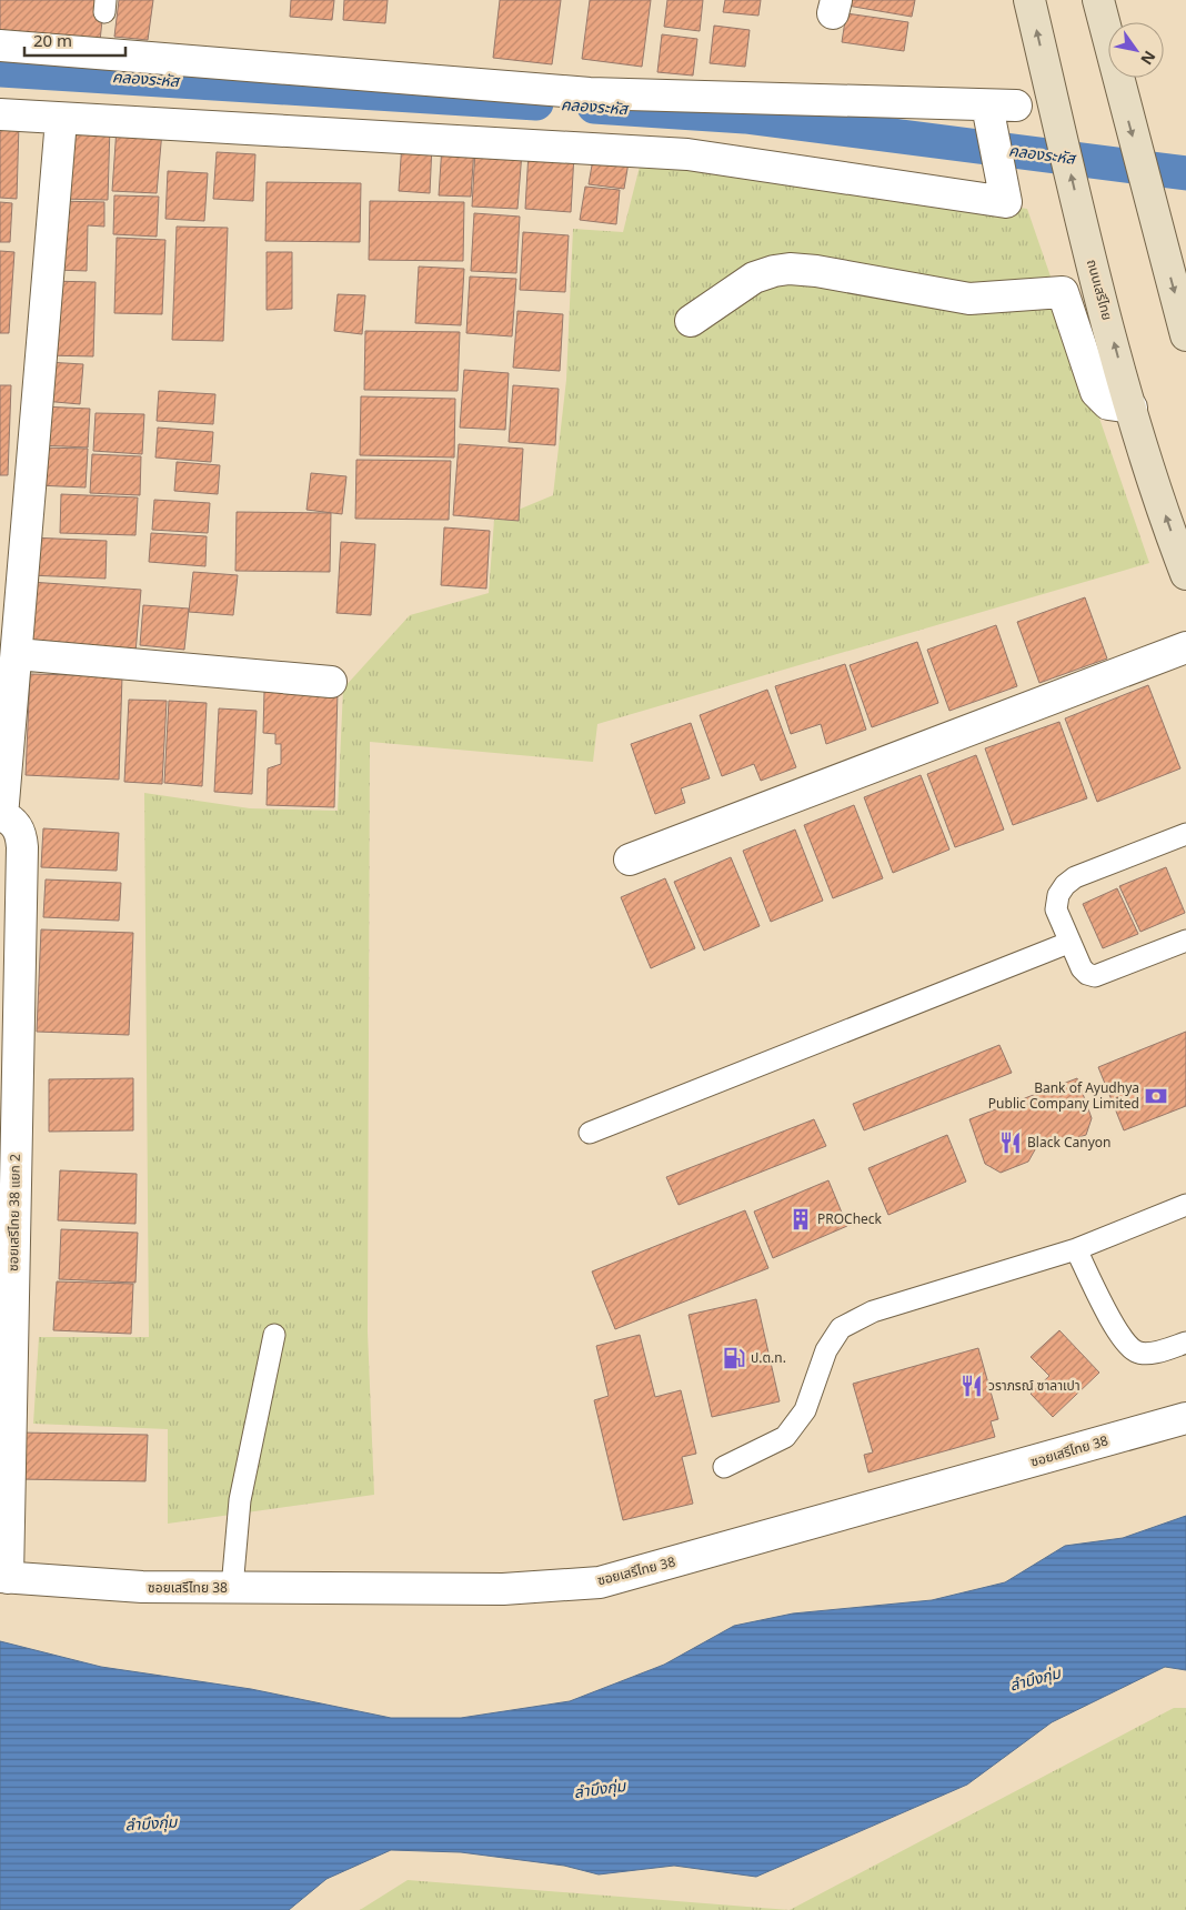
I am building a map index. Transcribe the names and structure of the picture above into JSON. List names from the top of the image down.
{
  "streets": {
    "main road": ["ถนนเสรีไทย"],
    "street": ["ซอยเสรีไทย 38 แยก 2", "ซอยเสรีไทย 38"]
  },
  "crossings": [
    ["ซอยเสรีไทย 38 แยก 2", "ซอยเสรีไทย 38"]
  ],
  "water": ["คลองระหัส", "ลำบึงกุ่ม"],
  "places": {
    "bank": ["Bank of Ayudhya Public Company Limited"],
    "restaurant": ["Black Canyon", "วราภรณ์ ซาลาเปา"],
    "building": ["PROCheck"],
    "fuel station": ["ป.ต.ท."]
  },
  "scale_bar": "20 m",
  "north": "bottom right"
}
